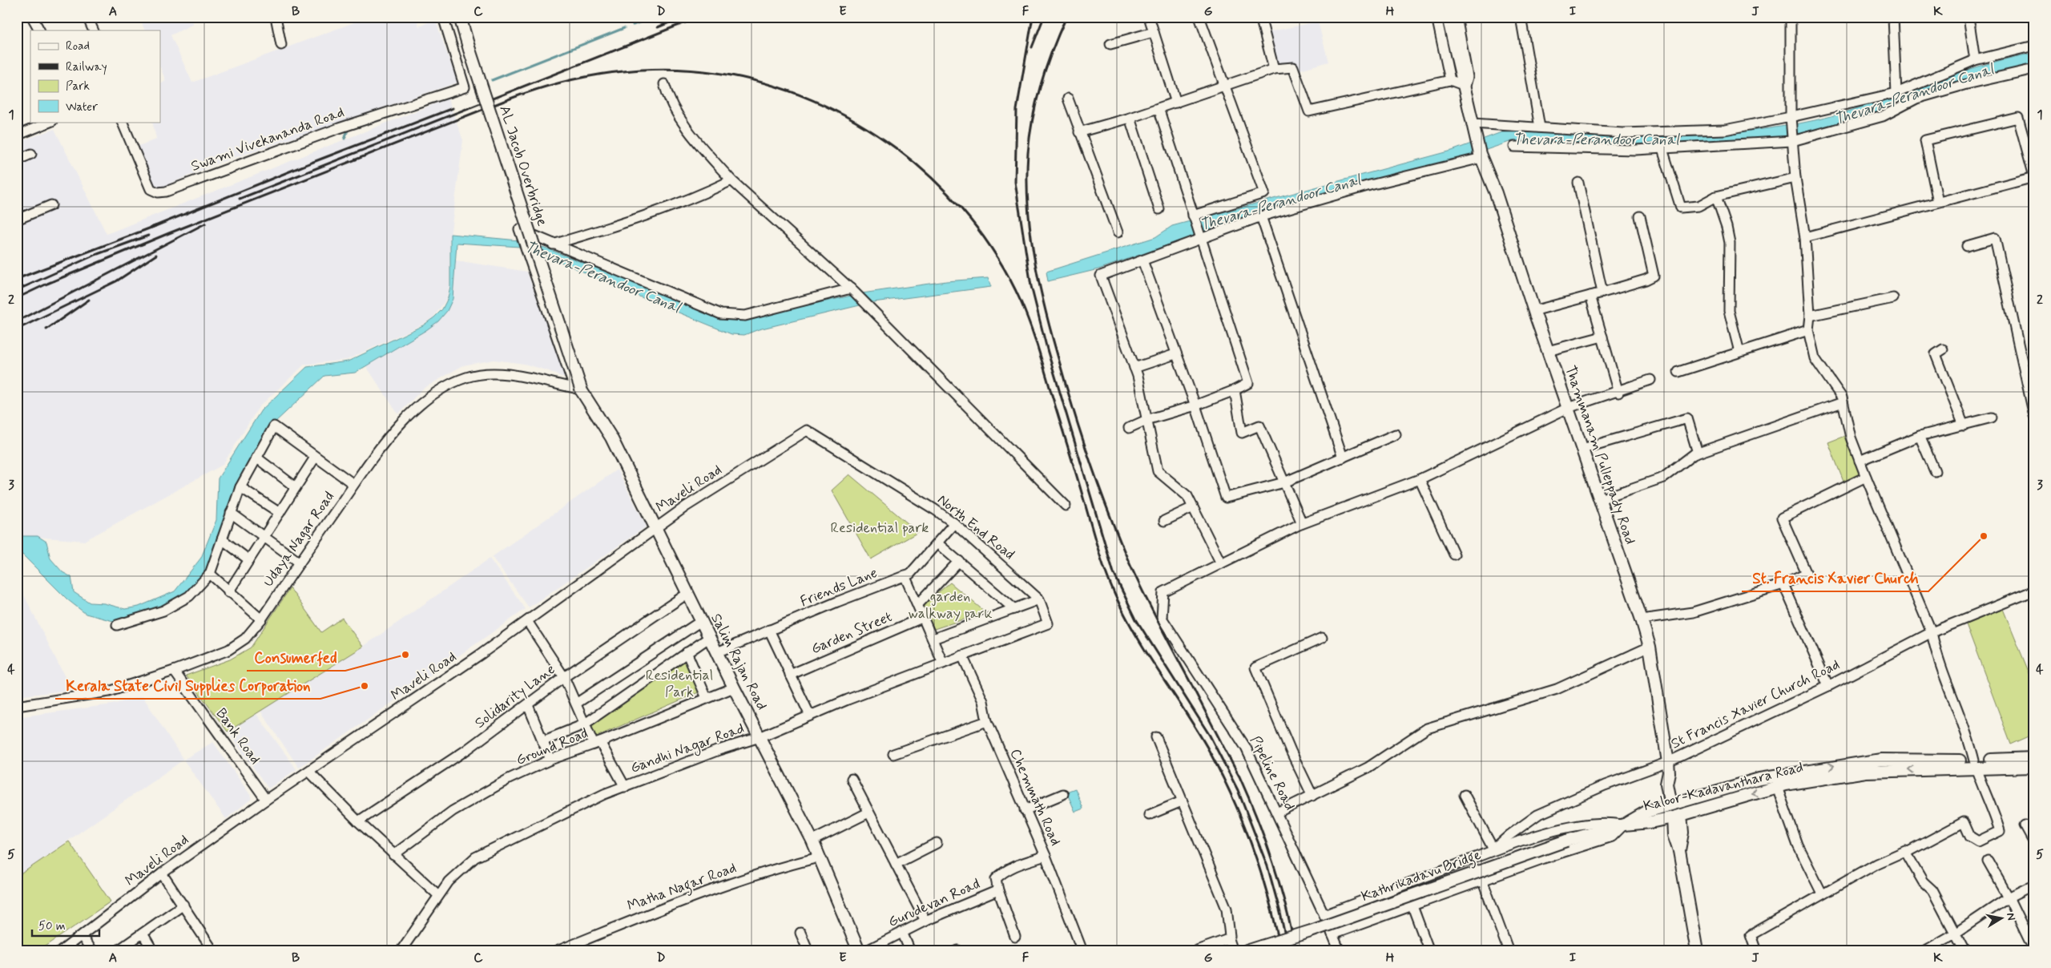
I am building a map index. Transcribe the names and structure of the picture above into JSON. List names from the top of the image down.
{
  "streets": {
    "main road": [
      "AL Jacob Overbridge",
      "Thammanam Pulleppady Road",
      "Salim Rajan Road",
      "Kaloor-Kadavanthara Road",
      "Kathrikadavu Bridge"
    ],
    "street": [
      "Swami Vivekananda Road",
      "Maveli Road",
      "North End Road",
      "Udaya Nagar Road",
      "Friends Lane",
      "Garden Street",
      "Solidarity Lane",
      "St Francis Xavier Church Road",
      "Bank Road",
      "Ground Road",
      "Gandhi Nagar Road",
      "Pipeline Road",
      "Chemmath Road",
      "Matha Nagar Road",
      "Gurudevan Road"
    ]
  },
  "crossings": [
    ["AL Jacob Overbridge", "Udaya Nagar Road"],
    ["AL Jacob Overbridge", "Salim Rajan Road"],
    ["Thammanam Pulleppady Road", "St Francis Xavier Church Road"],
    ["Thammanam Pulleppady Road", "Kaloor-Kadavanthara Road"],
    ["Maveli Road", "North End Road"],
    ["Maveli Road", "Salim Rajan Road"],
    ["Maveli Road", "Bank Road"],
    ["North End Road", "Friends Lane"],
    ["North End Road", "Gandhi Nagar Road"],
    ["Udaya Nagar Road", "Salim Rajan Road"],
    ["Udaya Nagar Road", "Bank Road"],
    ["Friends Lane", "Salim Rajan Road"],
    ["Salim Rajan Road", "Solidarity Lane"],
    ["Salim Rajan Road", "Ground Road"],
    ["Salim Rajan Road", "Gandhi Nagar Road"],
    ["Salim Rajan Road", "Matha Nagar Road"],
    ["Salim Rajan Road", "Gurudevan Road"],
    ["Gandhi Nagar Road", "Chemmath Road"],
    ["Kaloor-Kadavanthara Road", "Kathrikadavu Bridge"],
    ["Chemmath Road", "Gurudevan Road"]
  ],
  "water": ["Thevara-Perandoor Canal"],
  "parks": ["Residential park", "garden walkway park", "Residential Park"],
  "places": ["St. Francis Xavier Church", "Consumerfed", "Kerala State Civil Supplies Corporation"],
  "legend": [
    "Road",
    "Railway",
    "Park",
    "Water"
  ],
  "scale_bar": "50 m",
  "north": "right",
  "grid": {
    "columns": [
      "A",
      "B",
      "C",
      "D",
      "E",
      "F",
      "G",
      "H",
      "I",
      "J",
      "K"
    ],
    "rows": [
      "1",
      "2",
      "3",
      "4",
      "5"
    ]
  }
}
